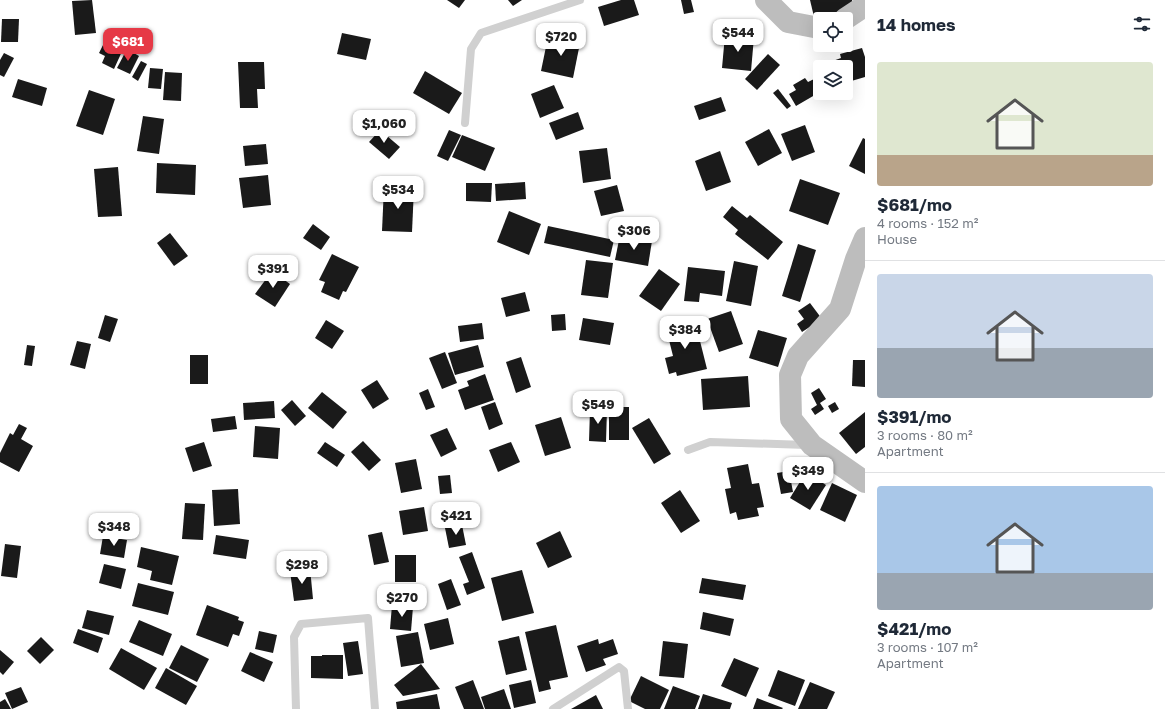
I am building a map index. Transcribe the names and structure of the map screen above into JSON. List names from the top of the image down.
{
  "page": {
    "heading": "14 homes",
    "price": [
      "$544",
      "$720",
      "$681",
      "$1,060",
      "$534",
      "$306",
      "$391",
      "$384",
      "$549",
      "$349",
      "$421",
      "$348",
      "$298",
      "$270"
    ],
    "list": [
      {
        "name": "$681/mo",
        "note": "4 rooms · 152 m² · House"
      },
      {
        "name": "$391/mo",
        "note": "3 rooms · 80 m² · Apartment"
      },
      {
        "name": "$421/mo",
        "note": "3 rooms · 107 m² · Apartment"
      }
    ]
  }
}
